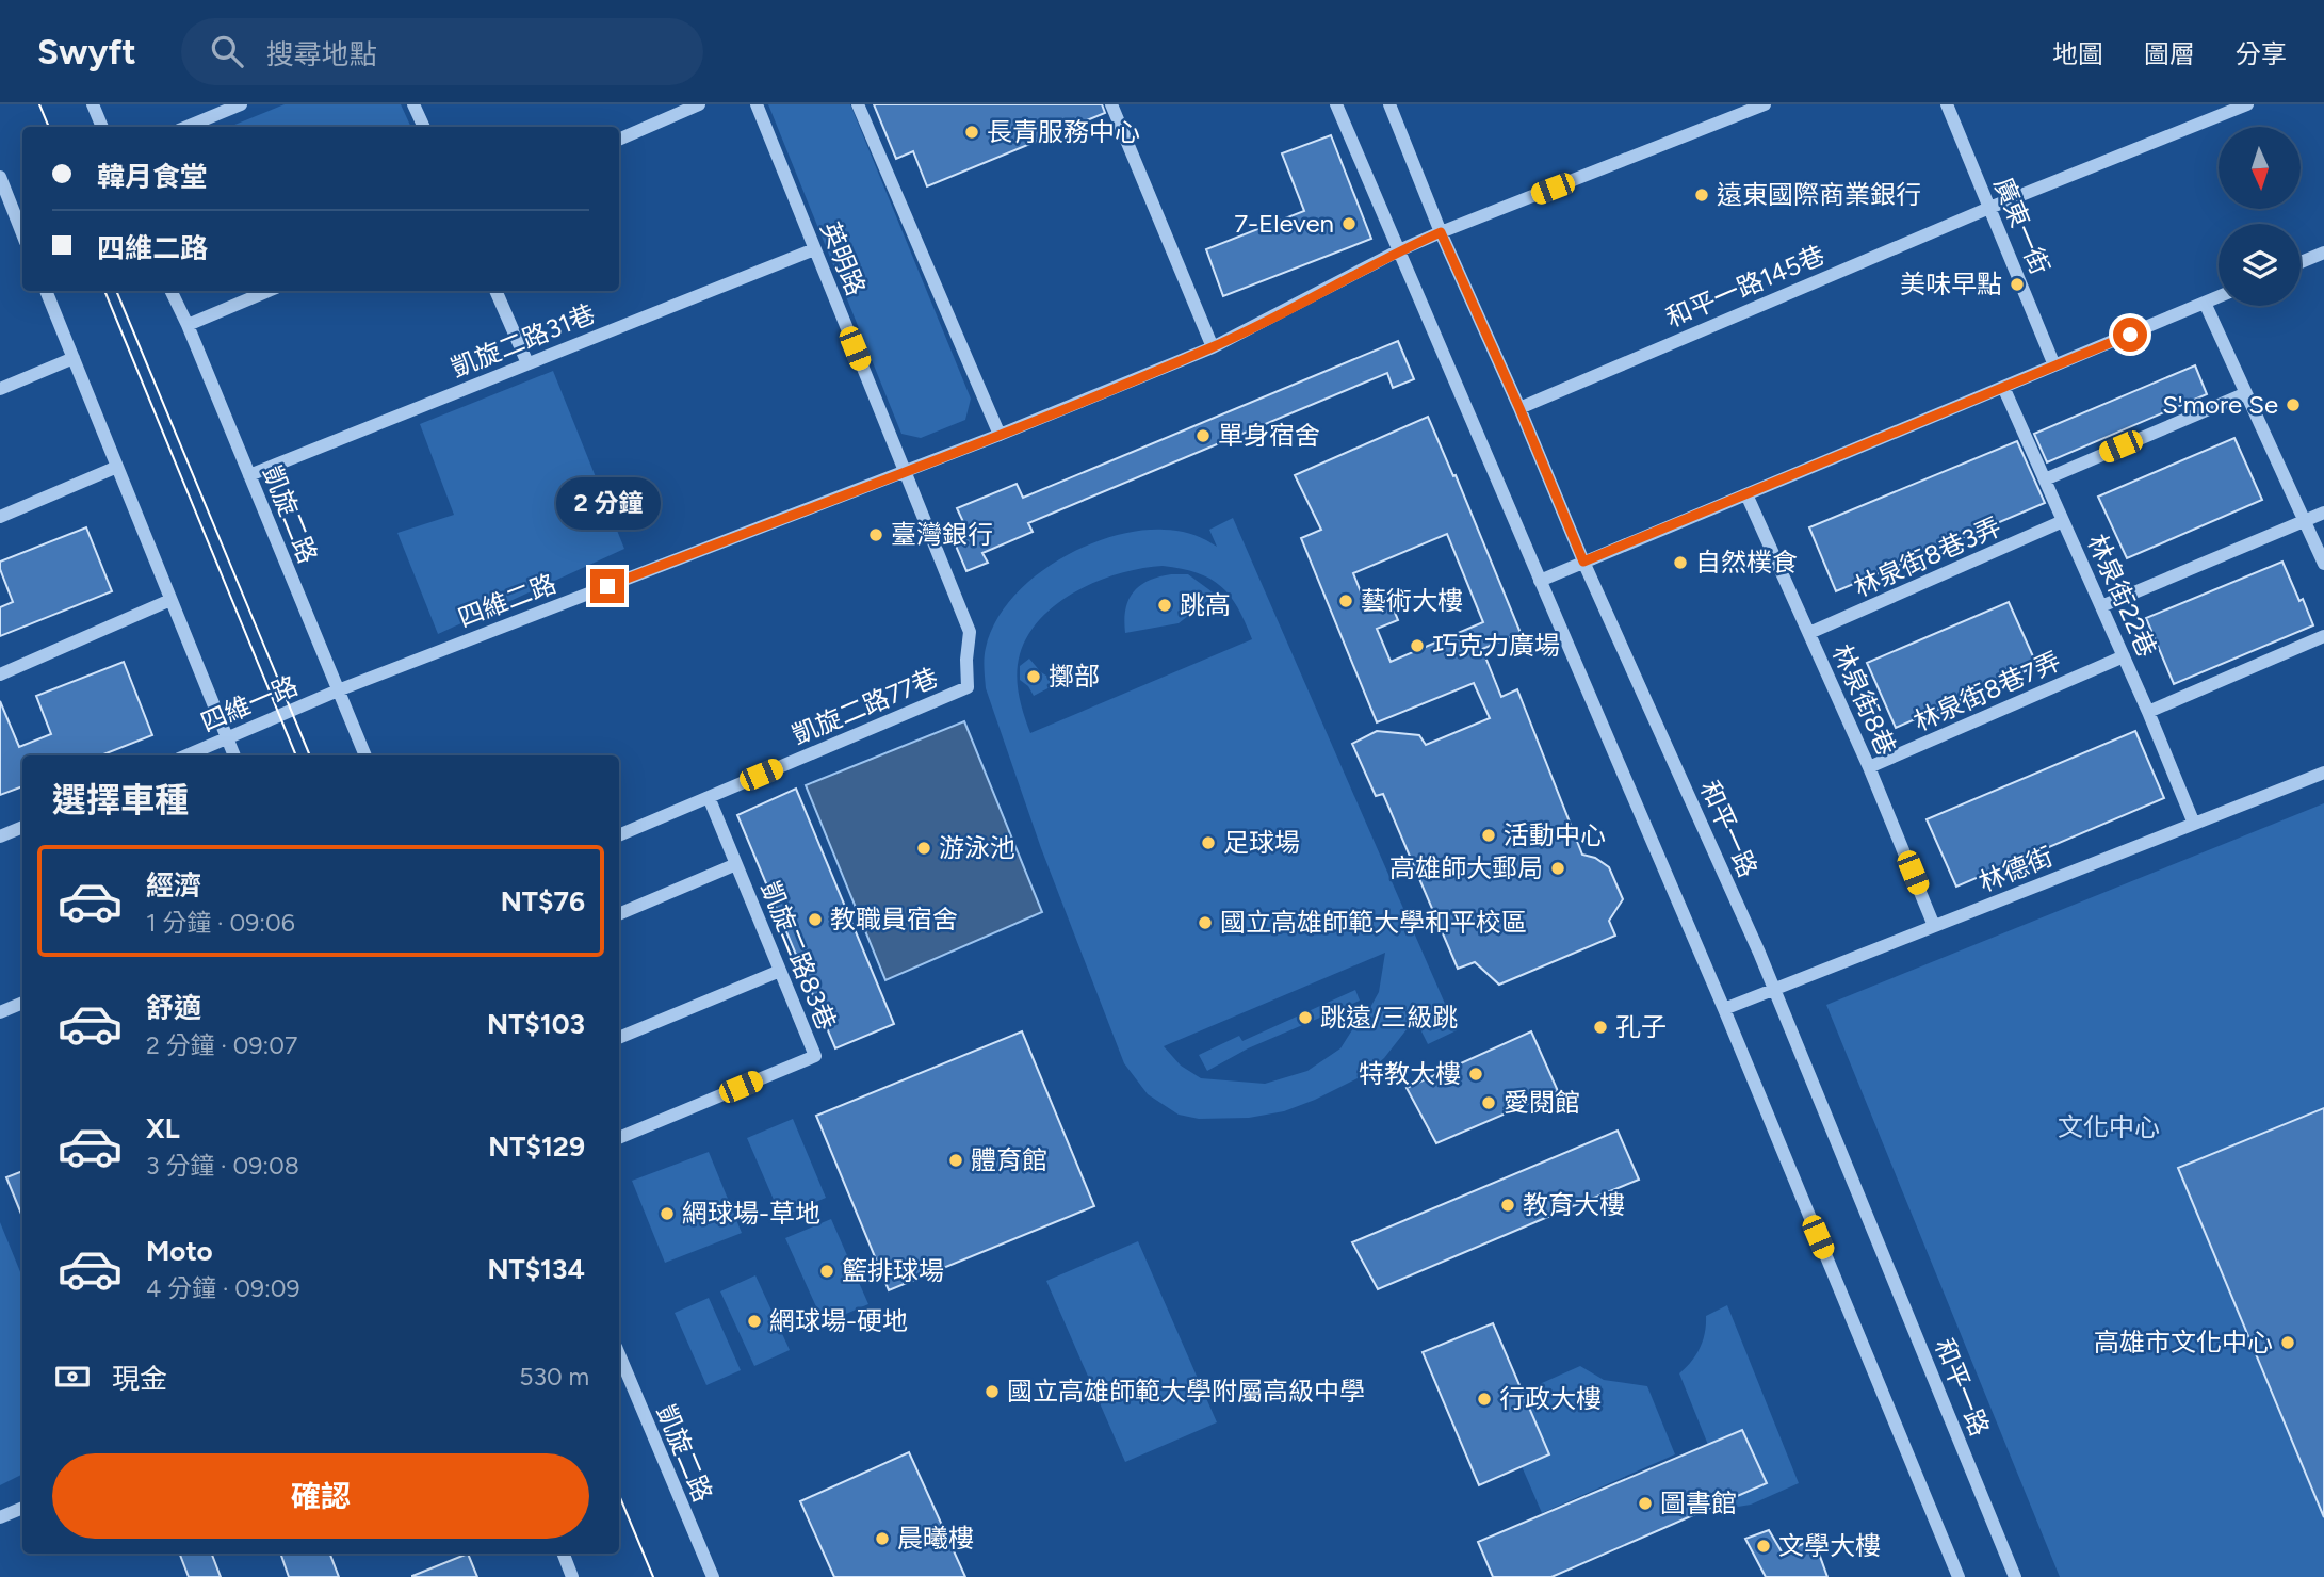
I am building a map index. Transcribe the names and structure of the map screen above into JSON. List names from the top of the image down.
{
  "streets": {
    "street": [
      "廣東一街",
      "英明路",
      "和平一路145巷",
      "凱旋二路31巷",
      "凱旋二路",
      "林泉街8巷3弄",
      "林泉街22巷",
      "四維二路",
      "林泉街8巷7弄",
      "林泉街8巷",
      "四維一路",
      "凱旋二路77巷",
      "和平一路",
      "林德街",
      "凱旋二路83巷"
    ]
  },
  "crossings": [
    ["廣東一街", "和平一路145巷"],
    ["英明路", "凱旋二路31巷"],
    ["英明路", "四維二路"],
    ["英明路", "凱旋二路77巷"],
    ["和平一路145巷", "和平一路"],
    ["凱旋二路31巷", "凱旋二路"],
    ["凱旋二路", "四維二路"],
    ["凱旋二路", "四維一路"],
    ["林泉街8巷3弄", "林泉街22巷"],
    ["林泉街8巷3弄", "林泉街8巷"],
    ["林泉街22巷", "林泉街8巷7弄"],
    ["林泉街22巷", "林德街"],
    ["四維二路", "四維一路"],
    ["四維二路", "和平一路"],
    ["林泉街8巷7弄", "林泉街8巷"],
    ["林泉街8巷", "林德街"],
    ["凱旋二路77巷", "凱旋二路83巷"],
    ["和平一路", "林德街"]
  ],
  "parks": ["文化中心"],
  "places": [
    "長青服務中心",
    "遠東國際商業銀行",
    "7-Eleven",
    "美味早點",
    "S'more Se",
    "單身宿舍",
    "臺灣銀行",
    "自然樸食",
    "藝術大樓",
    "跳高",
    "巧克力廣場",
    "擲部",
    "活動中心",
    "足球場",
    "游泳池",
    "高雄師大郵局",
    "教職員宿舍",
    "國立高雄師範大學和平校區",
    "跳遠/三級跳",
    "孔子",
    "特教大樓",
    "愛閱館",
    "體育館",
    "教育大樓",
    "網球場-草地",
    "籃排球場",
    "網球場-硬地",
    "高雄市文化中心",
    "國立高雄師範大學附屬高級中學",
    "行政大樓",
    "圖書館",
    "晨曦樓",
    "文學大樓"
  ],
  "north": "bottom",
  "page": {
    "header": "Swyft",
    "search": "搜尋地點",
    "nav": ["地圖", "圖層", "分享"],
    "banner": ["韓月食堂", "四維二路"],
    "bubble": "2 分鐘",
    "heading": "選擇車種",
    "list": [
      {
        "name": "經濟",
        "note": "1 分鐘 · 09:06",
        "value": "NT$76"
      },
      {
        "name": "舒適",
        "note": "2 分鐘 · 09:07",
        "value": "NT$103"
      },
      {
        "name": "XL",
        "note": "3 分鐘 · 09:08",
        "value": "NT$129"
      },
      {
        "name": "Moto",
        "note": "4 分鐘 · 09:09",
        "value": "NT$134"
      }
    ],
    "pay": ["現金", "530 m"],
    "buttons": "確認"
  }
}
